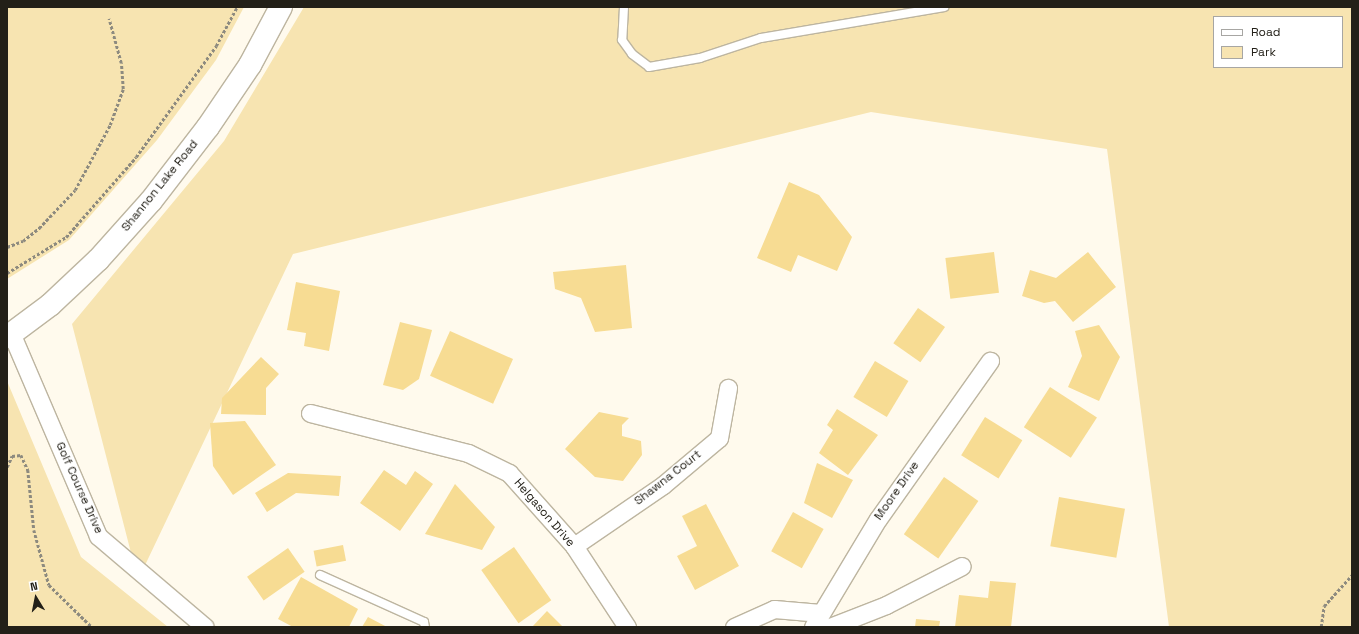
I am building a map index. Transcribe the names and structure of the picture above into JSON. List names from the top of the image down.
{
  "streets": {
    "main road": ["Shannon Lake Road"],
    "street": [
      "Shawna Court",
      "Golf Course Drive",
      "Moore Drive",
      "Helgason Drive"
    ]
  },
  "crossings": [
    ["Shannon Lake Road", "Golf Course Drive"],
    ["Shawna Court", "Helgason Drive"]
  ],
  "legend": ["Road", "Park"],
  "north": "top"
}
